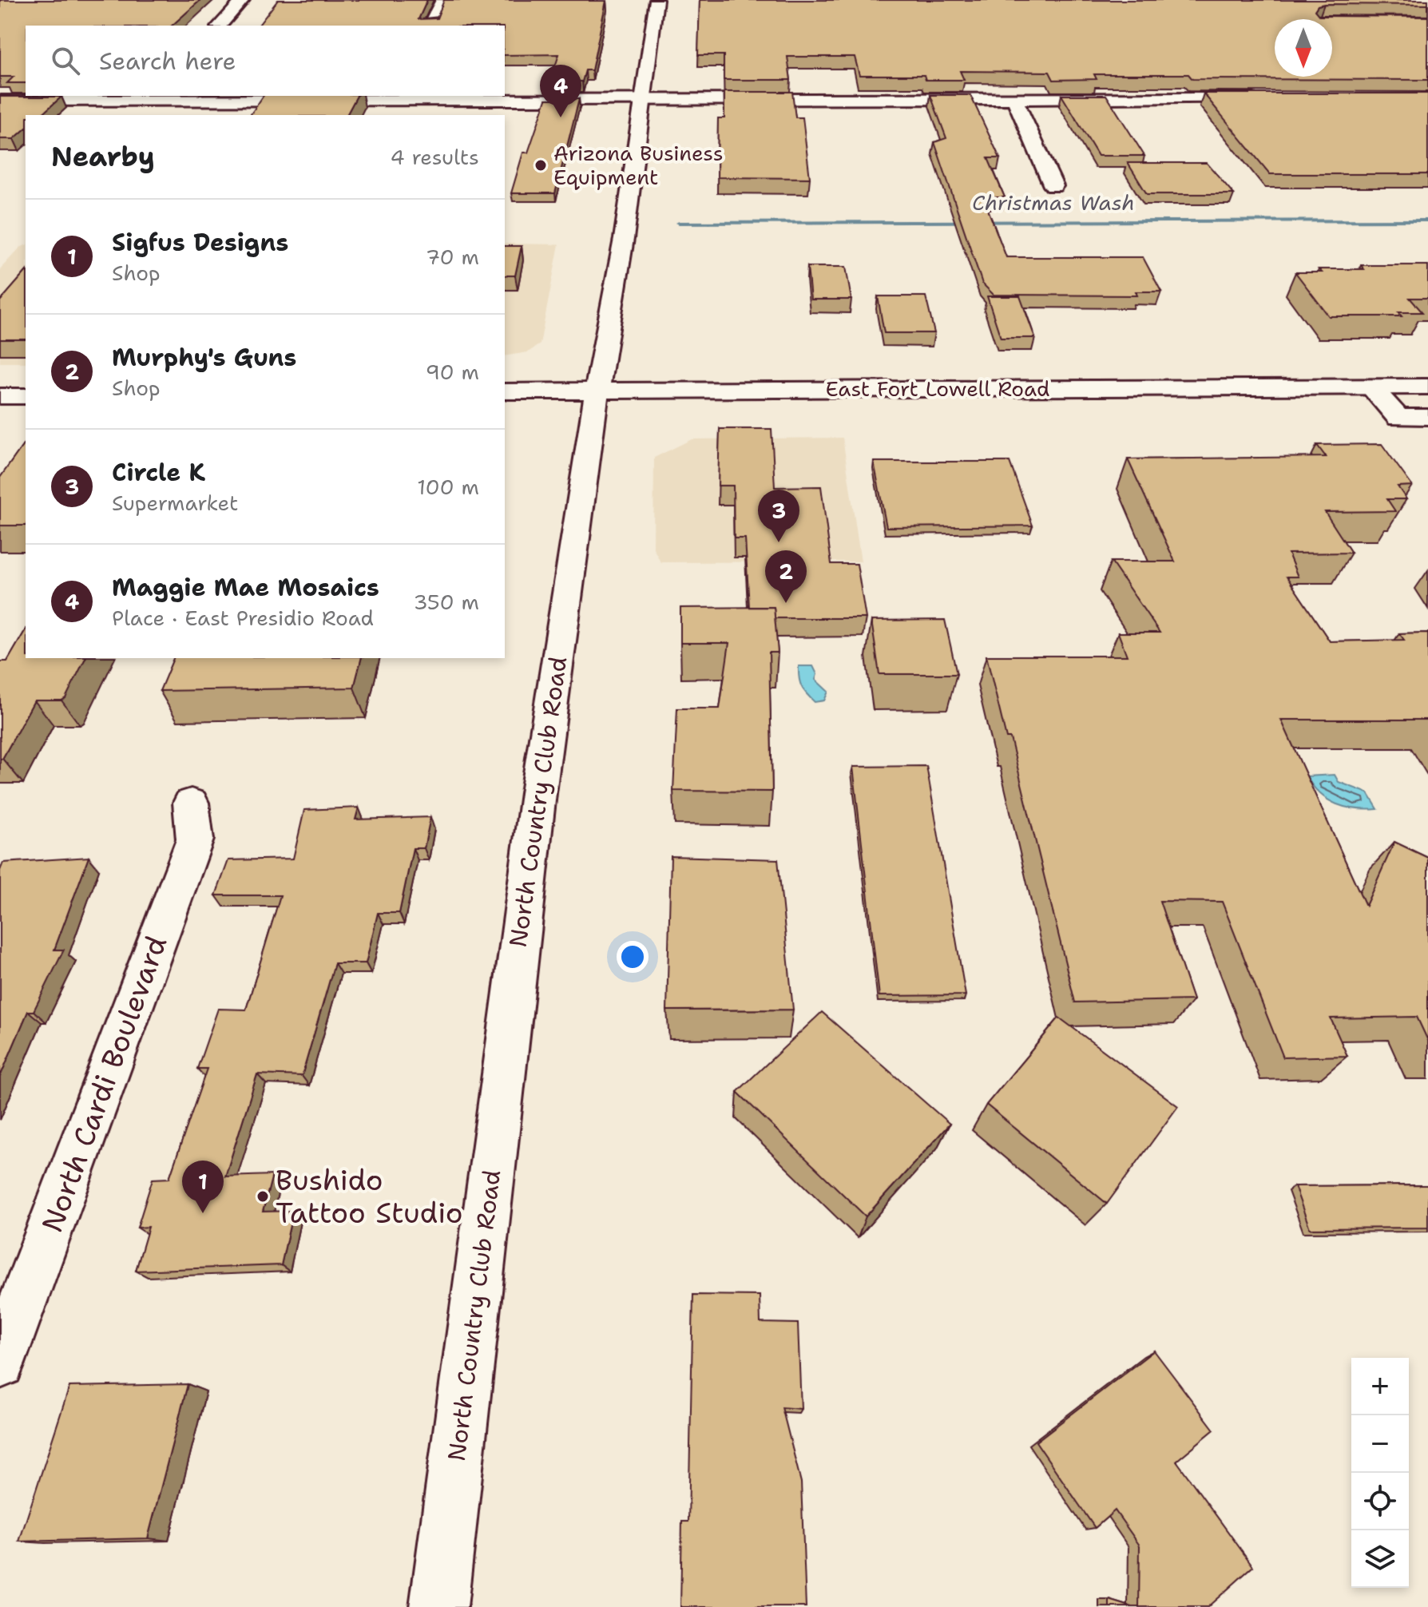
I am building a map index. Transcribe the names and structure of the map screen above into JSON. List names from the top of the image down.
{
  "streets": {
    "main road": ["East Fort Lowell Road", "North Country Club Road", "North Cardi Boulevard"]
  },
  "crossings": [
    ["East Fort Lowell Road", "North Country Club Road"]
  ],
  "water": ["Christmas Wash"],
  "places": ["Arizona Business Equipment", "Bushido Tattoo Studio"],
  "north": "bottom",
  "page": {
    "search": "Search here",
    "pins": [
      "4",
      "3",
      "2",
      "1"
    ],
    "heading": ["Nearby", "4 results"],
    "list": [
      {
        "mark": "1",
        "name": "Sigfus Designs",
        "note": "Shop",
        "value": "70 m"
      },
      {
        "mark": "2",
        "name": "Murphy's Guns",
        "note": "Shop",
        "value": "90 m"
      },
      {
        "mark": "3",
        "name": "Circle K",
        "note": "Supermarket",
        "value": "100 m"
      },
      {
        "mark": "4",
        "name": "Maggie Mae Mosaics",
        "note": "Place · East Presidio Road",
        "value": "350 m"
      }
    ],
    "map_buttons": ["+", "−"]
  }
}
